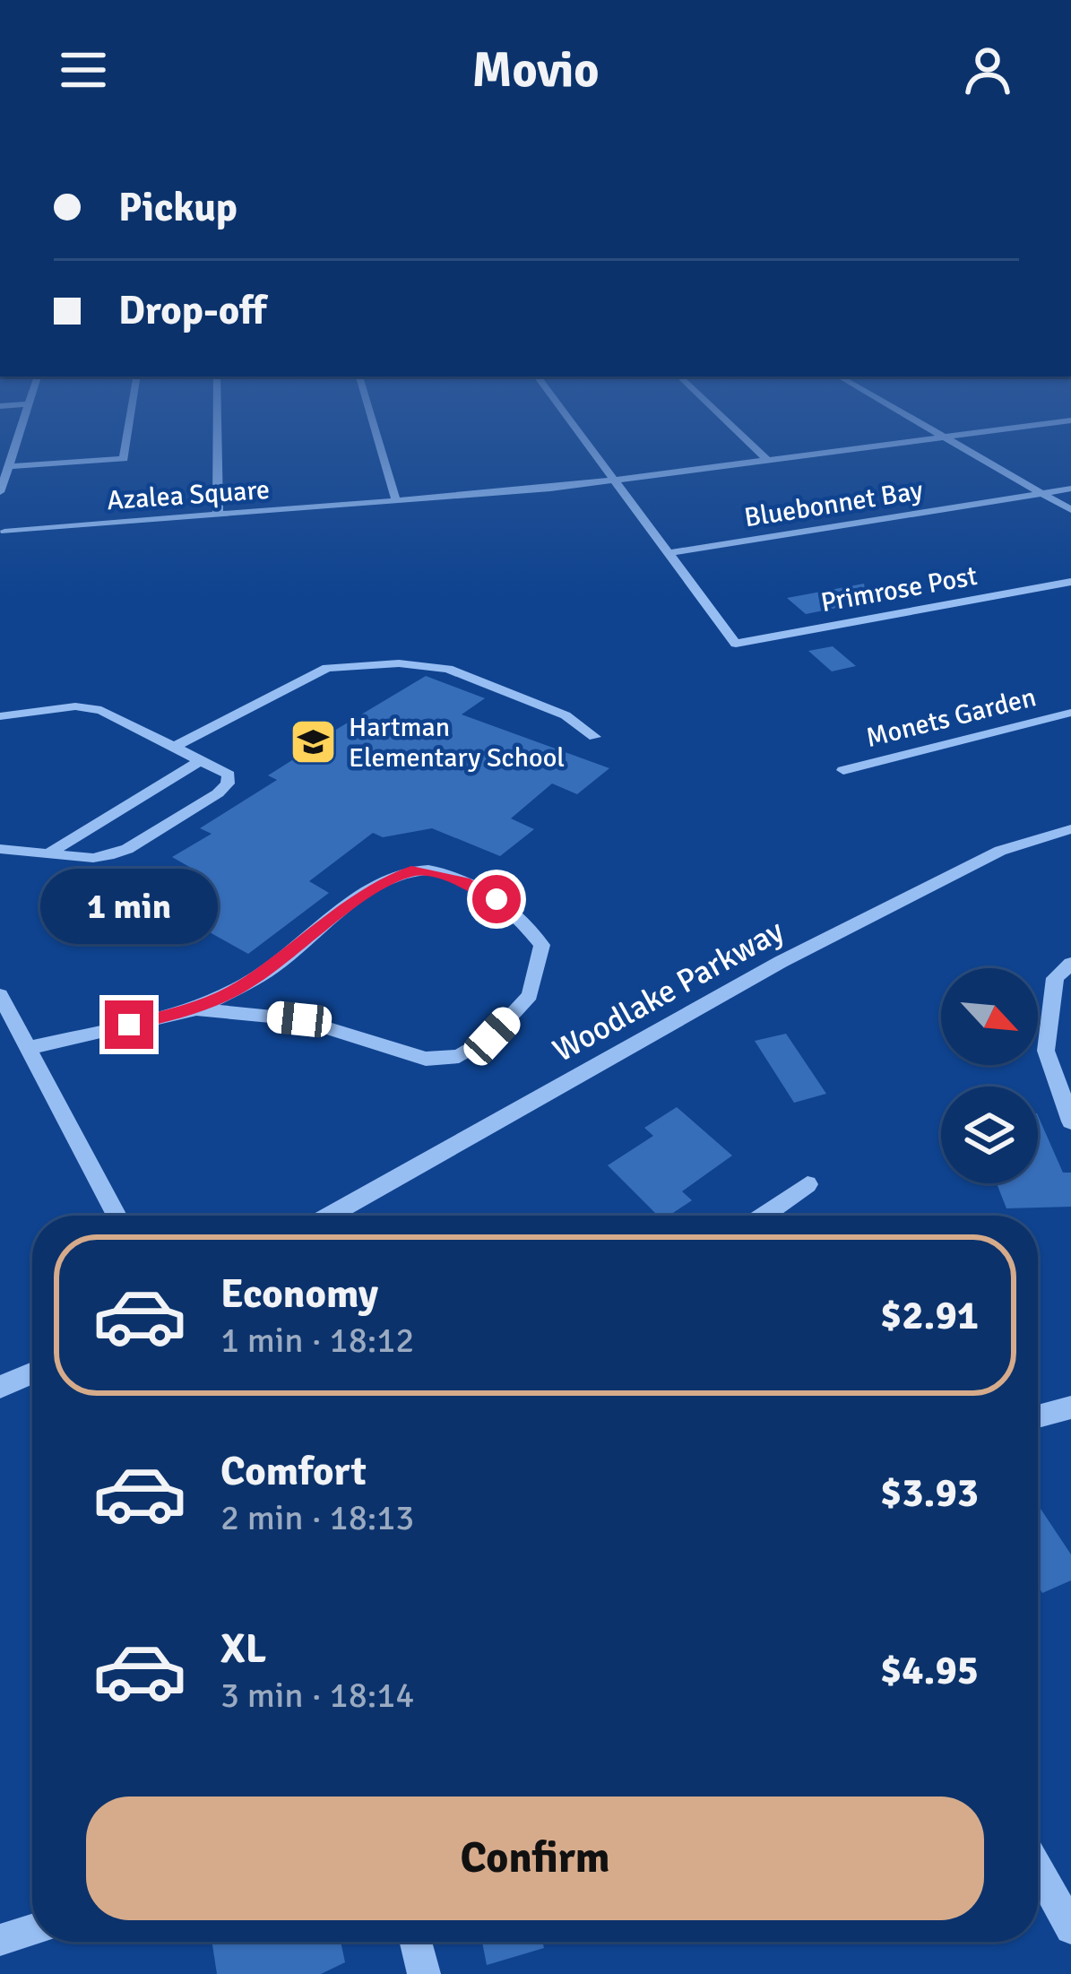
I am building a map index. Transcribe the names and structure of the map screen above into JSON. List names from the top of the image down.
{
  "streets": {
    "street": [
      "Azalea Square",
      "Bluebonnet Bay",
      "Primrose Post",
      "Monets Garden",
      "Woodlake Parkway"
    ]
  },
  "crossings": [
    ["Bluebonnet Bay", "Primrose Post"]
  ],
  "places": {
    "school or university": ["Hartman Elementary School"]
  },
  "north": "bottom right",
  "page": {
    "header": "Movio",
    "banner": ["Pickup", "Drop-off"],
    "bubble": "1 min",
    "list": [
      {
        "name": "Economy",
        "note": "1 min · 18:12",
        "value": "$2.91"
      },
      {
        "name": "Comfort",
        "note": "2 min · 18:13",
        "value": "$3.93"
      },
      {
        "name": "XL",
        "note": "3 min · 18:14",
        "value": "$4.95"
      }
    ],
    "buttons": "Confirm"
  }
}
